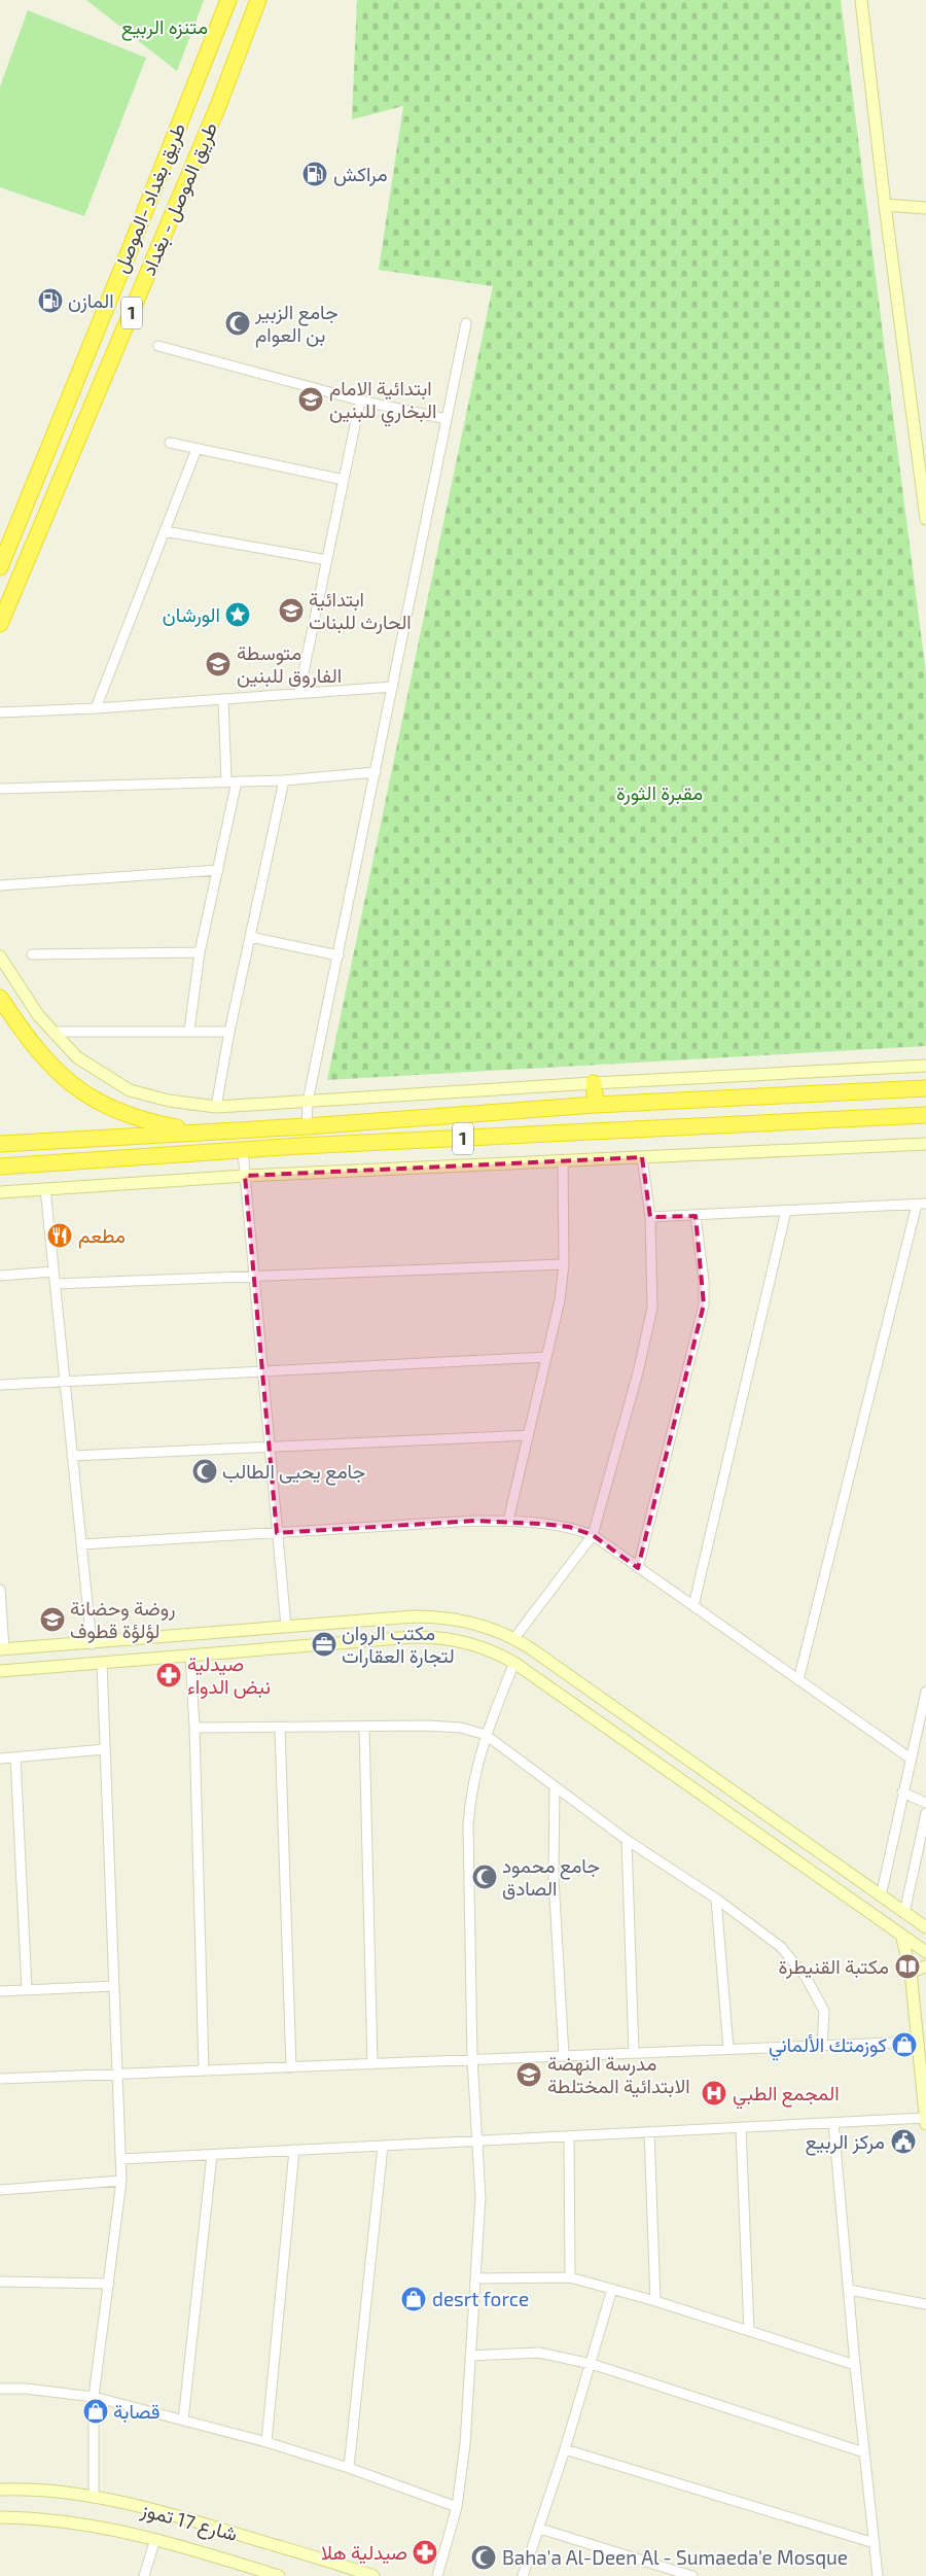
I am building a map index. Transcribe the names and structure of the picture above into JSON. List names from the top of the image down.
{
  "streets": {
    "highway": ["طريق بغداد -الموصل", "طريق الموصل - بغداد", "1"],
    "street": ["شارع 17 تموز"]
  },
  "parks": ["متنزه الربيع", "مقبرة الثورة"],
  "places": {
    "fuel station": ["مراكش", "المازن"],
    "mosque": [
      "جامع الزبير بن العوام",
      "جامع يحيى الطالب",
      "جامع محمود الصادق",
      "Baha'a Al-Deen Al - Sumaeda'e Mosque"
    ],
    "school or university": [
      "ابتدائية الامام البخاري للبنين",
      "ابتدائية الحارث للبنات",
      "متوسطة الفاروق للبنين",
      "روضة وحضانة لؤلؤة قطوف",
      "مدرسة النهضة الابتدائية المختلطة"
    ],
    "place": ["الورشان"],
    "restaurant": ["مطعم"],
    "office": ["مكتب الروان لتجارة العقارات"],
    "pharmacy": ["صيدلية نبض الدواء", "صيدلية هلا"],
    "library": ["مكتبة القنيطرة"],
    "shop": ["كوزمتك الألماني", "desrt force", "قصابة"],
    "hospital": ["المجمع الطبي"],
    "public building": ["مركز الربيع"]
  }
}
